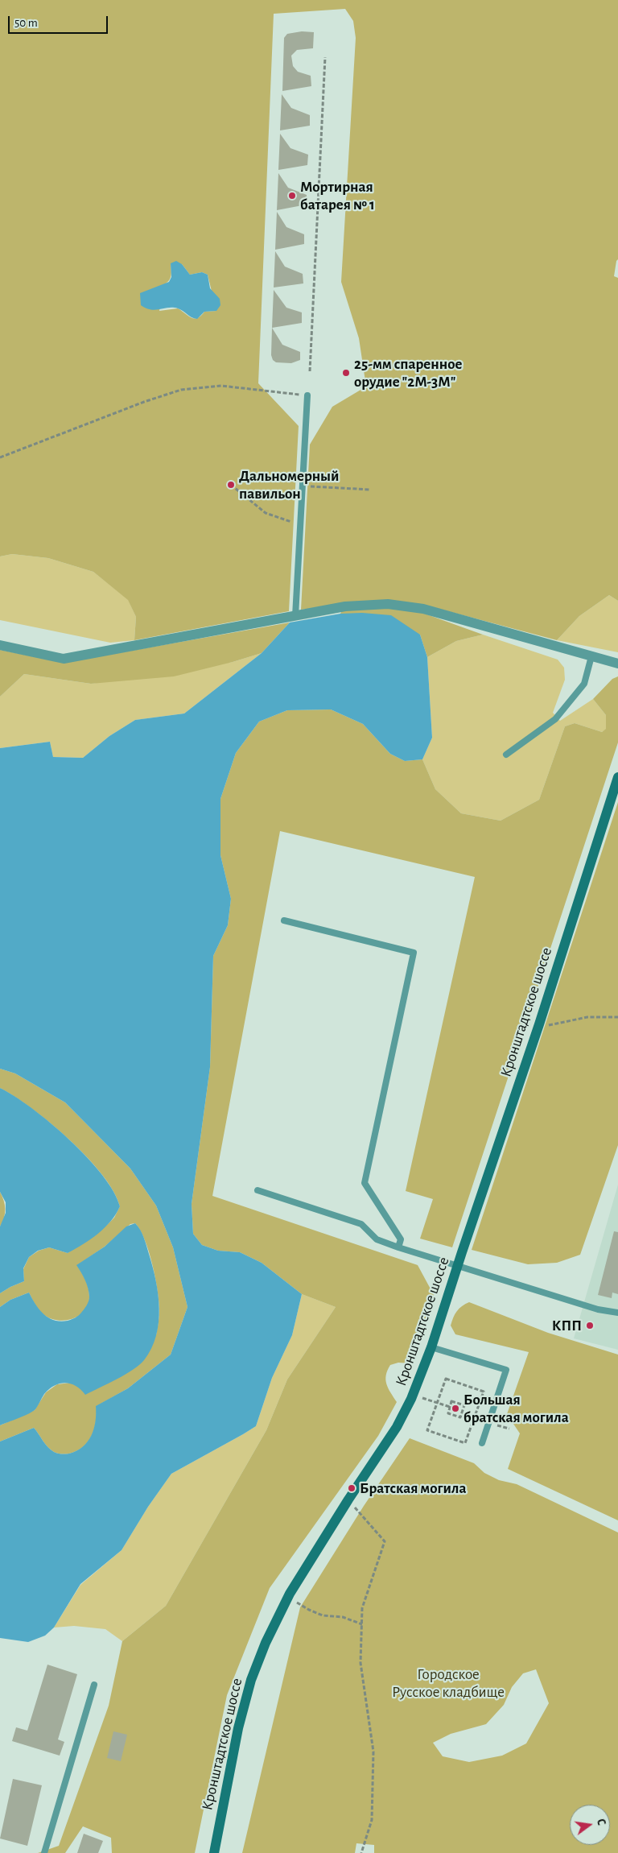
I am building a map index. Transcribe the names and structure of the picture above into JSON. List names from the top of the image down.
{
  "streets": {
    "street": ["Кронштадтское шоссе"]
  },
  "parks": ["Городское Русское кладбище"],
  "places": [
    "Мортирная батарея № 1",
    "25-мм спаренное орудие \"2М-3М\"",
    "Дальномерный павильон",
    "КПП",
    "Большая братская могила",
    "Братская могила"
  ],
  "scale_bar": "50 m",
  "north": "right"
}
